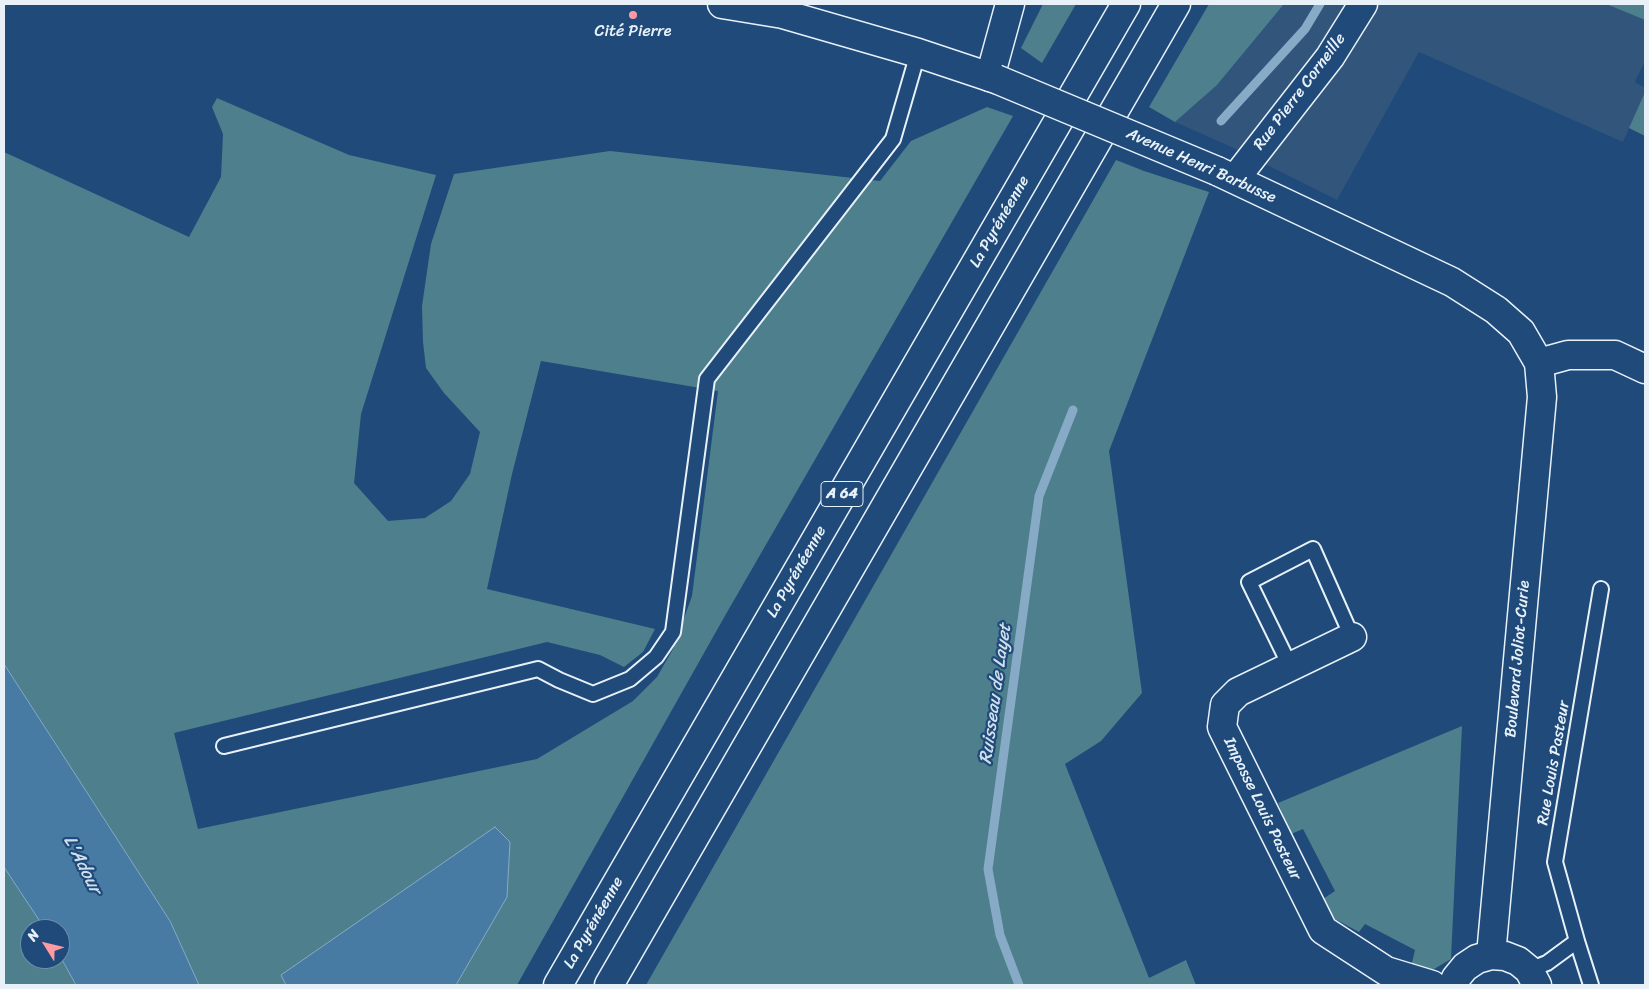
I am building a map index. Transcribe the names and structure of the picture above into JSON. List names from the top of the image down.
{
  "streets": {
    "main road": [
      "Rue Pierre Corneille",
      "Avenue Henri Barbusse",
      "La Pyrénéenne",
      "A 64",
      "Boulevard Joliot-Curie",
      "Impasse Louis Pasteur"
    ],
    "lane": ["Rue Louis Pasteur"]
  },
  "crossings": [
    ["Rue Pierre Corneille", "Avenue Henri Barbusse"],
    ["Avenue Henri Barbusse", "Boulevard Joliot-Curie"]
  ],
  "water": ["Ruisseau de Layet", "L'Adour"],
  "places": ["Cité Pierre"],
  "north": "top left"
}
